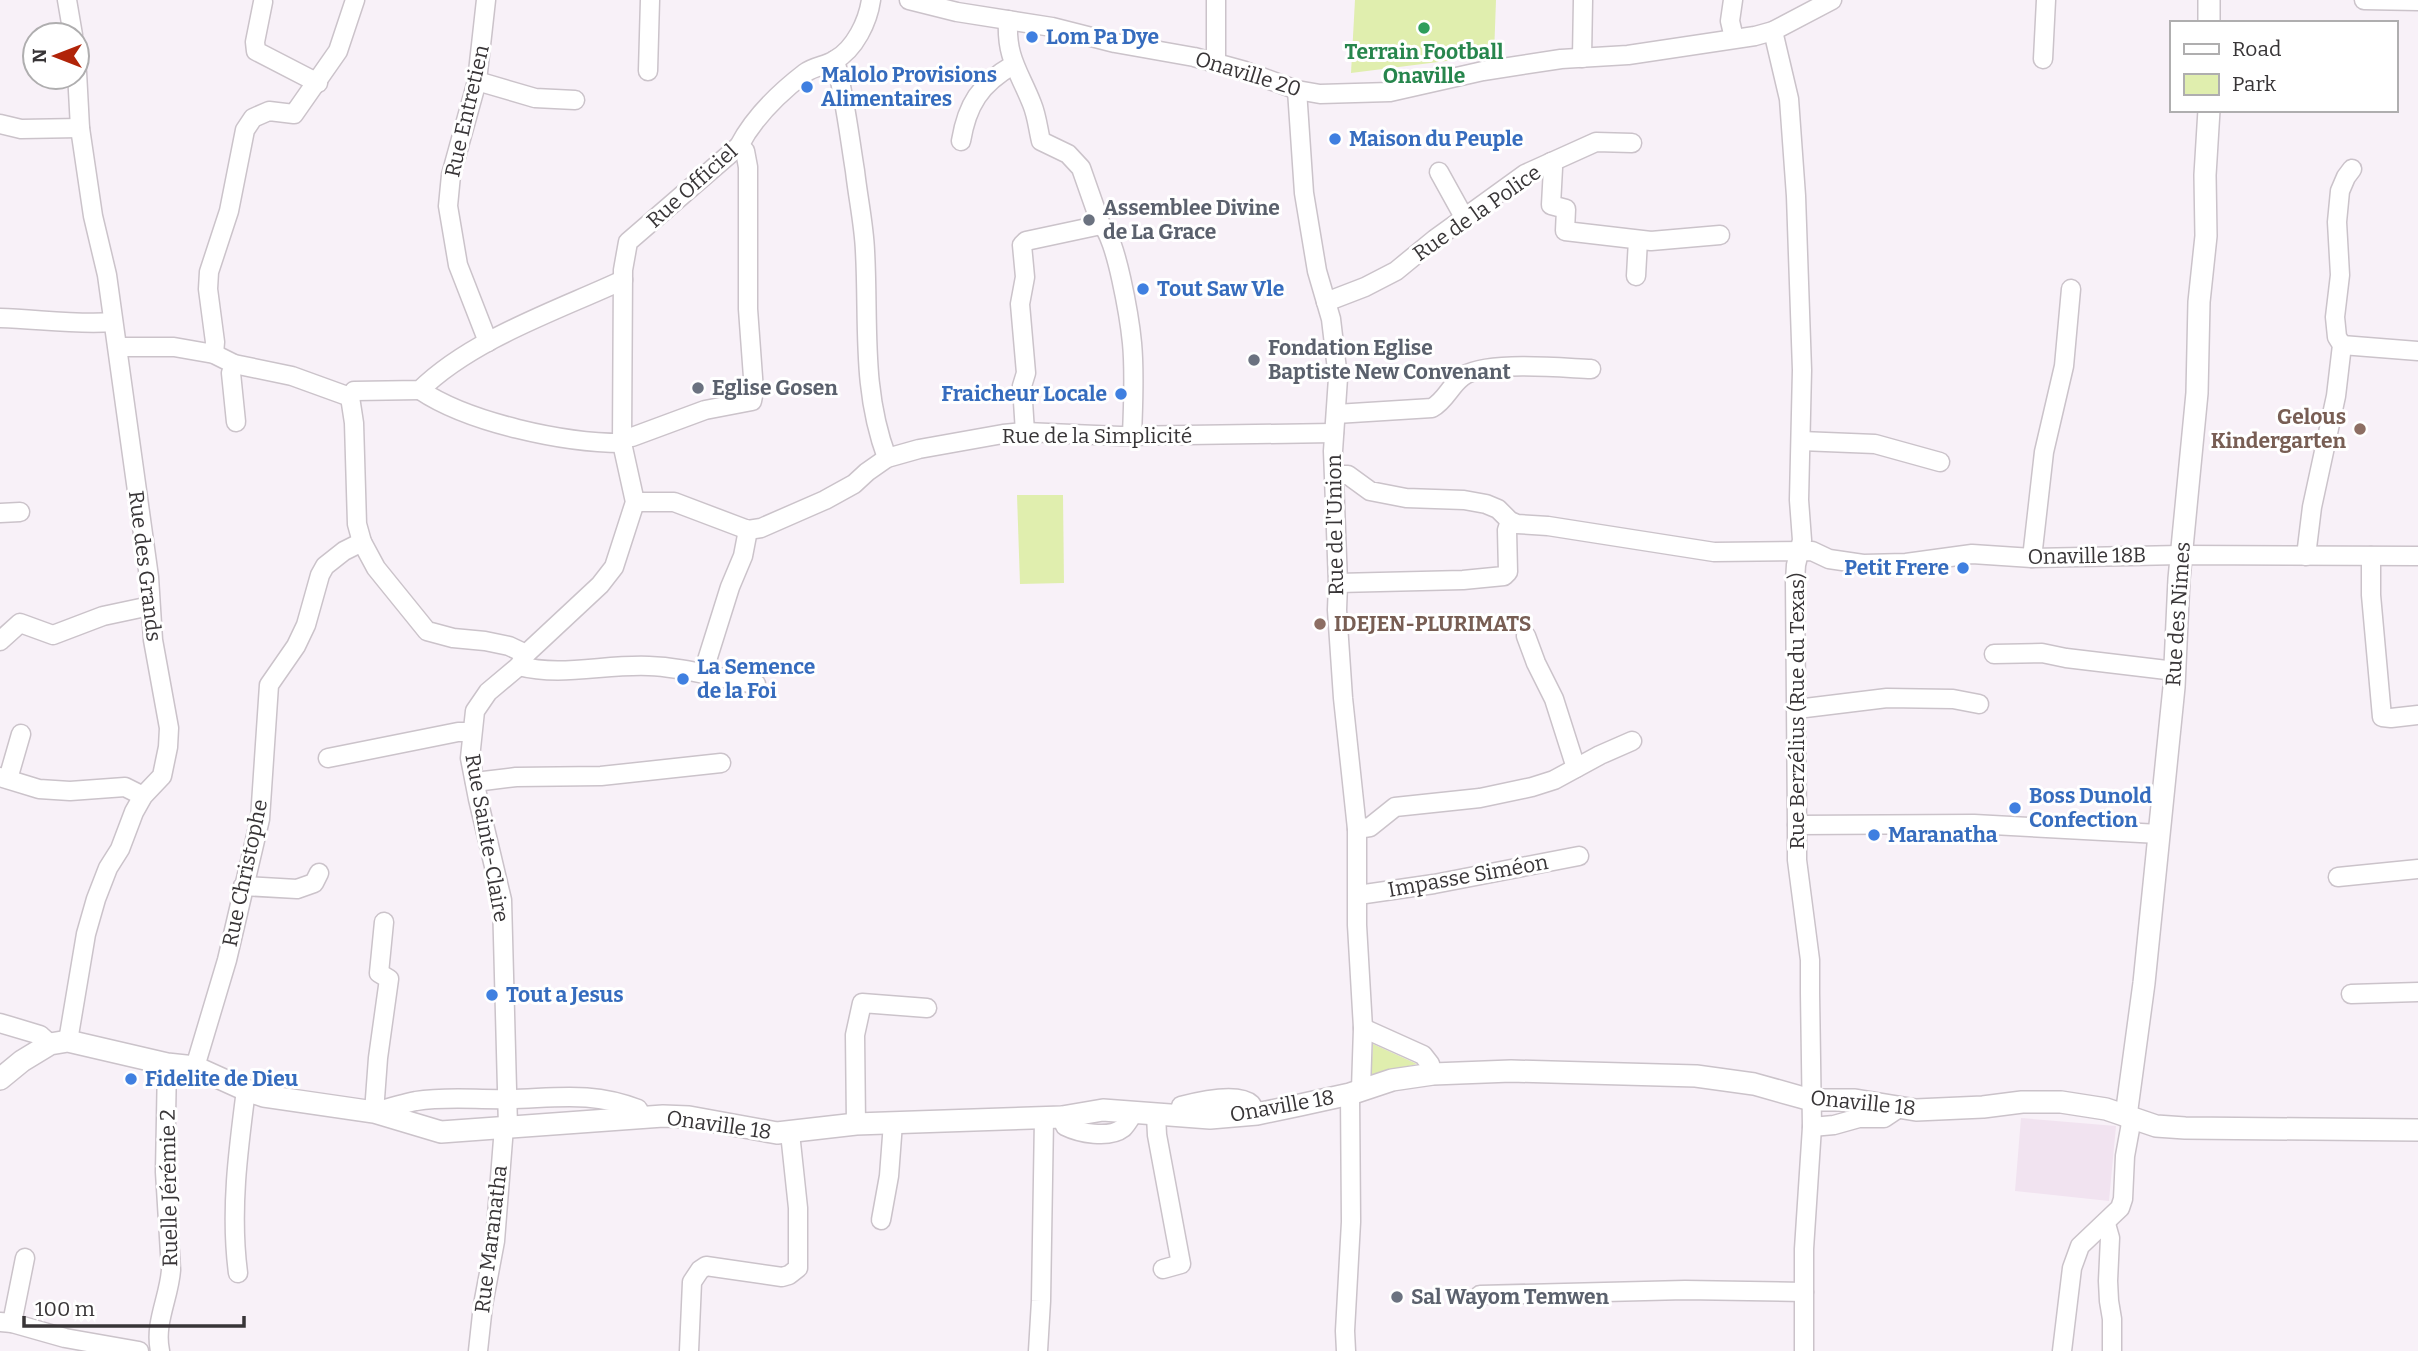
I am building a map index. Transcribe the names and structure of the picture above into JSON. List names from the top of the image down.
{
  "streets": {
    "street": [
      "Onaville 20",
      "Rue Entretien",
      "Rue Officiel",
      "Rue de la Police",
      "Rue de la Simplicité",
      "Rue de l'Union",
      "Onaville 18B",
      "Rue des Grands",
      "Rue des Nimes",
      "Rue Berzélius (Rue du Texas)",
      "Rue Sainte-Claire",
      "Rue Christophe",
      "Impasse Siméon",
      "Onaville 18",
      "Ruelle Jérémie 2",
      "Rue Maranatha"
    ]
  },
  "crossings": [
    ["Onaville 20", "Rue de l'Union"],
    ["Onaville 20", "Rue Berzélius (Rue du Texas)"],
    ["Rue de la Police", "Rue de l'Union"],
    ["Rue de la Simplicité", "Rue de l'Union"],
    ["Rue de l'Union", "Impasse Siméon"],
    ["Rue de l'Union", "Onaville 18"],
    ["Onaville 18B", "Rue des Nimes"],
    ["Onaville 18B", "Rue Berzélius (Rue du Texas)"],
    ["Rue des Grands", "Onaville 18"],
    ["Rue des Nimes", "Onaville 18"],
    ["Rue Berzélius (Rue du Texas)", "Onaville 18"],
    ["Rue Sainte-Claire", "Onaville 18"],
    ["Rue Sainte-Claire", "Rue Maranatha"],
    ["Rue Christophe", "Onaville 18"],
    ["Onaville 18", "Ruelle Jérémie 2"],
    ["Onaville 18", "Rue Maranatha"]
  ],
  "places": [
    "Terrain Football Onaville",
    "Lom Pa Dye",
    "Malolo Provisions Alimentaires",
    "Maison du Peuple",
    "Assemblee Divine de La Grace",
    "Tout Saw Vle",
    "Fondation Eglise Baptiste New Convenant",
    "Eglise Gosen",
    "Fraicheur Locale",
    "Gelous Kindergarten",
    "Petit Frere",
    "IDEJEN-PLURIMATS",
    "La Semence de la Foi",
    "Boss Dunold Confection",
    "Maranatha",
    "Tout a Jesus",
    "Fidelite de Dieu",
    "Sal Wayom Temwen"
  ],
  "legend": ["Road", "Park"],
  "scale_bar": "100 m",
  "north": "left"
}
